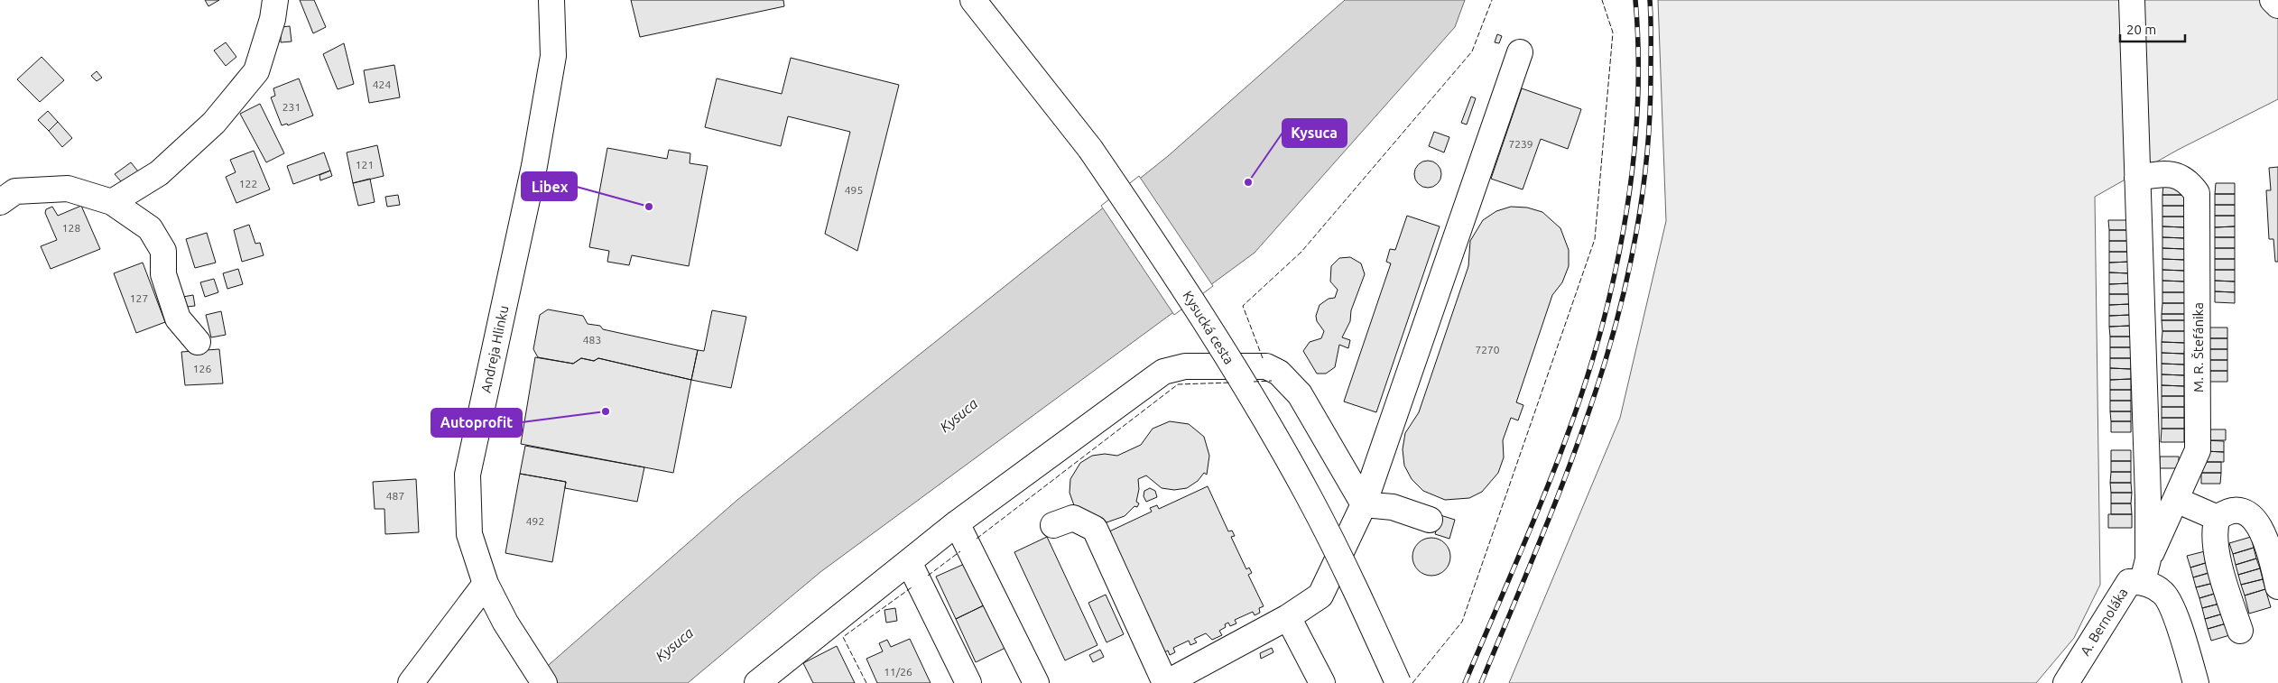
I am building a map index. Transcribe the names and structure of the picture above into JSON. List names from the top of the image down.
{
  "streets": {
    "street": [
      "Kysucká cesta",
      "M. R. Štefánika",
      "Andreja Hlinku",
      "A. Bernoláka"
    ]
  },
  "crossings": [
    ["M. R. Štefánika", "A. Bernoláka"]
  ],
  "water": ["Kysuca"],
  "places": ["Kysuca", "Libex", "Autoprofit"],
  "house_numbers": [
    "424",
    "231",
    "7239",
    "121",
    "122",
    "495",
    "128",
    "127",
    "483",
    "7270",
    "126",
    "487",
    "492",
    "11/26"
  ],
  "scale_bar": "20 m"
}
